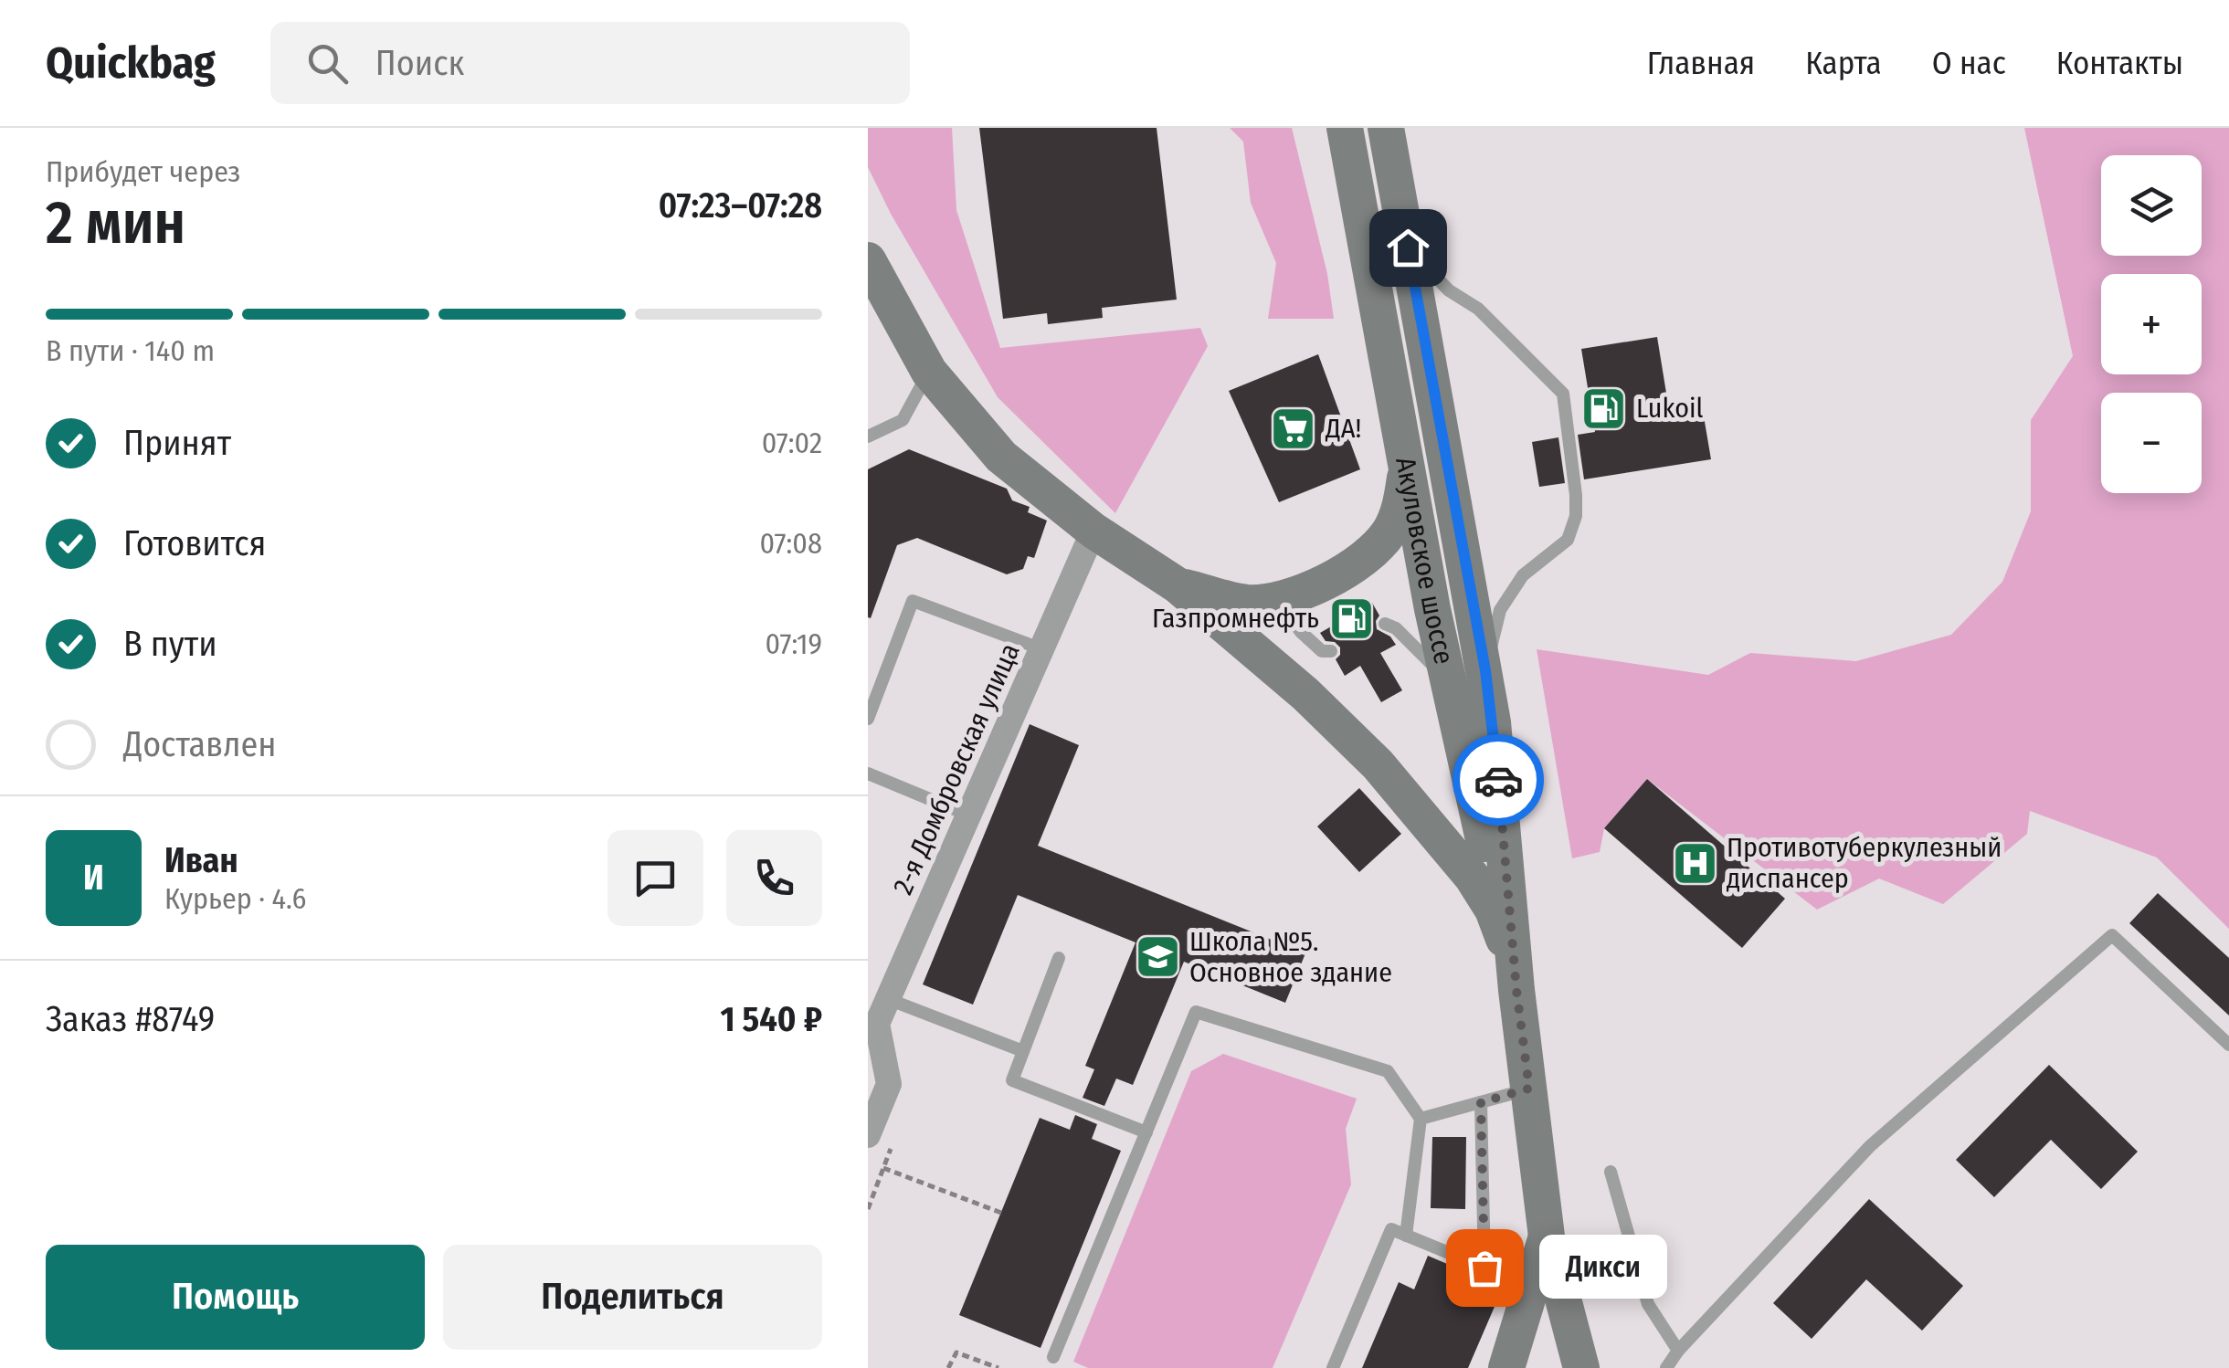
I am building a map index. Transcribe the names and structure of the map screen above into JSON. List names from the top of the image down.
{
  "streets": {
    "street": ["Акуловское шоссе", "2-я Домбровская улица"]
  },
  "places": {
    "fuel station": ["Lukoil", "Газпромнефть"],
    "supermarket": ["ДА!"],
    "hospital": ["Противотуберкулезный диспансер"],
    "school or university": ["Школа №5. Основное здание"],
    "other": ["Дикси"]
  },
  "page": {
    "header": "Quickbag",
    "search": "Поиск",
    "nav": [
      "Главная",
      "Карта",
      "О нас",
      "Контакты"
    ],
    "heading": ["2 мин", "Прибудет через", "07:23–07:28"],
    "panel": [
      "Иван",
      "Курьер · 4.6",
      "Заказ #8749",
      "1 540 ₽"
    ],
    "map_buttons": ["+", "−"],
    "bar": "В пути · 140 m",
    "list": [
      ["Принят", "07:02"],
      ["Готовится", "07:08"],
      ["В пути", "07:19"],
      "Доставлен"
    ],
    "round": "И",
    "buttons": ["Помощь", "Поделиться"],
    "bubble": "Дикси"
  }
}
